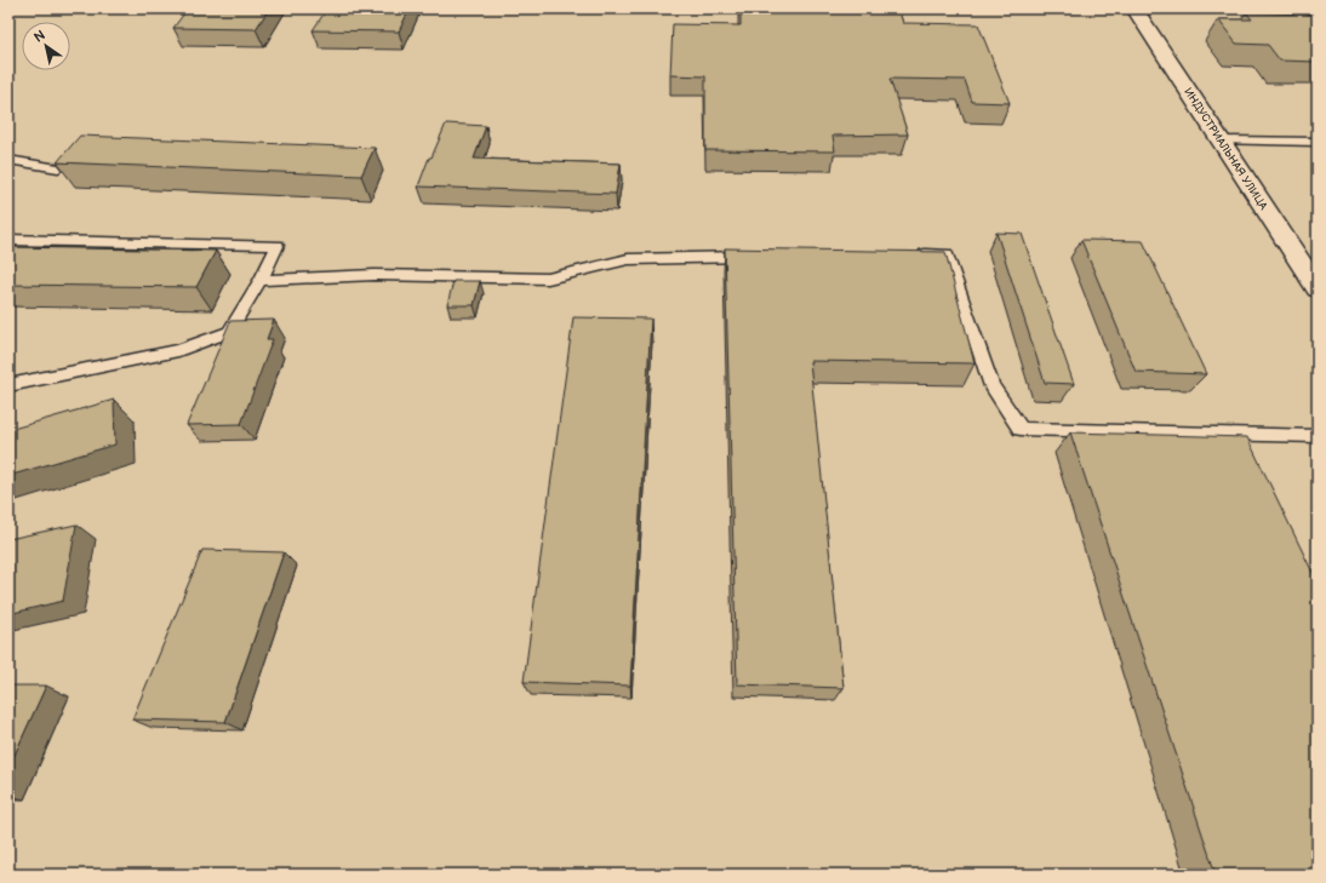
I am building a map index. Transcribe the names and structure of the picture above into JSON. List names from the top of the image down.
{
  "streets": {
    "street": ["ИНДУСТРИАЛЬНАЯ УЛИЦА"]
  },
  "north": "top left"
}
